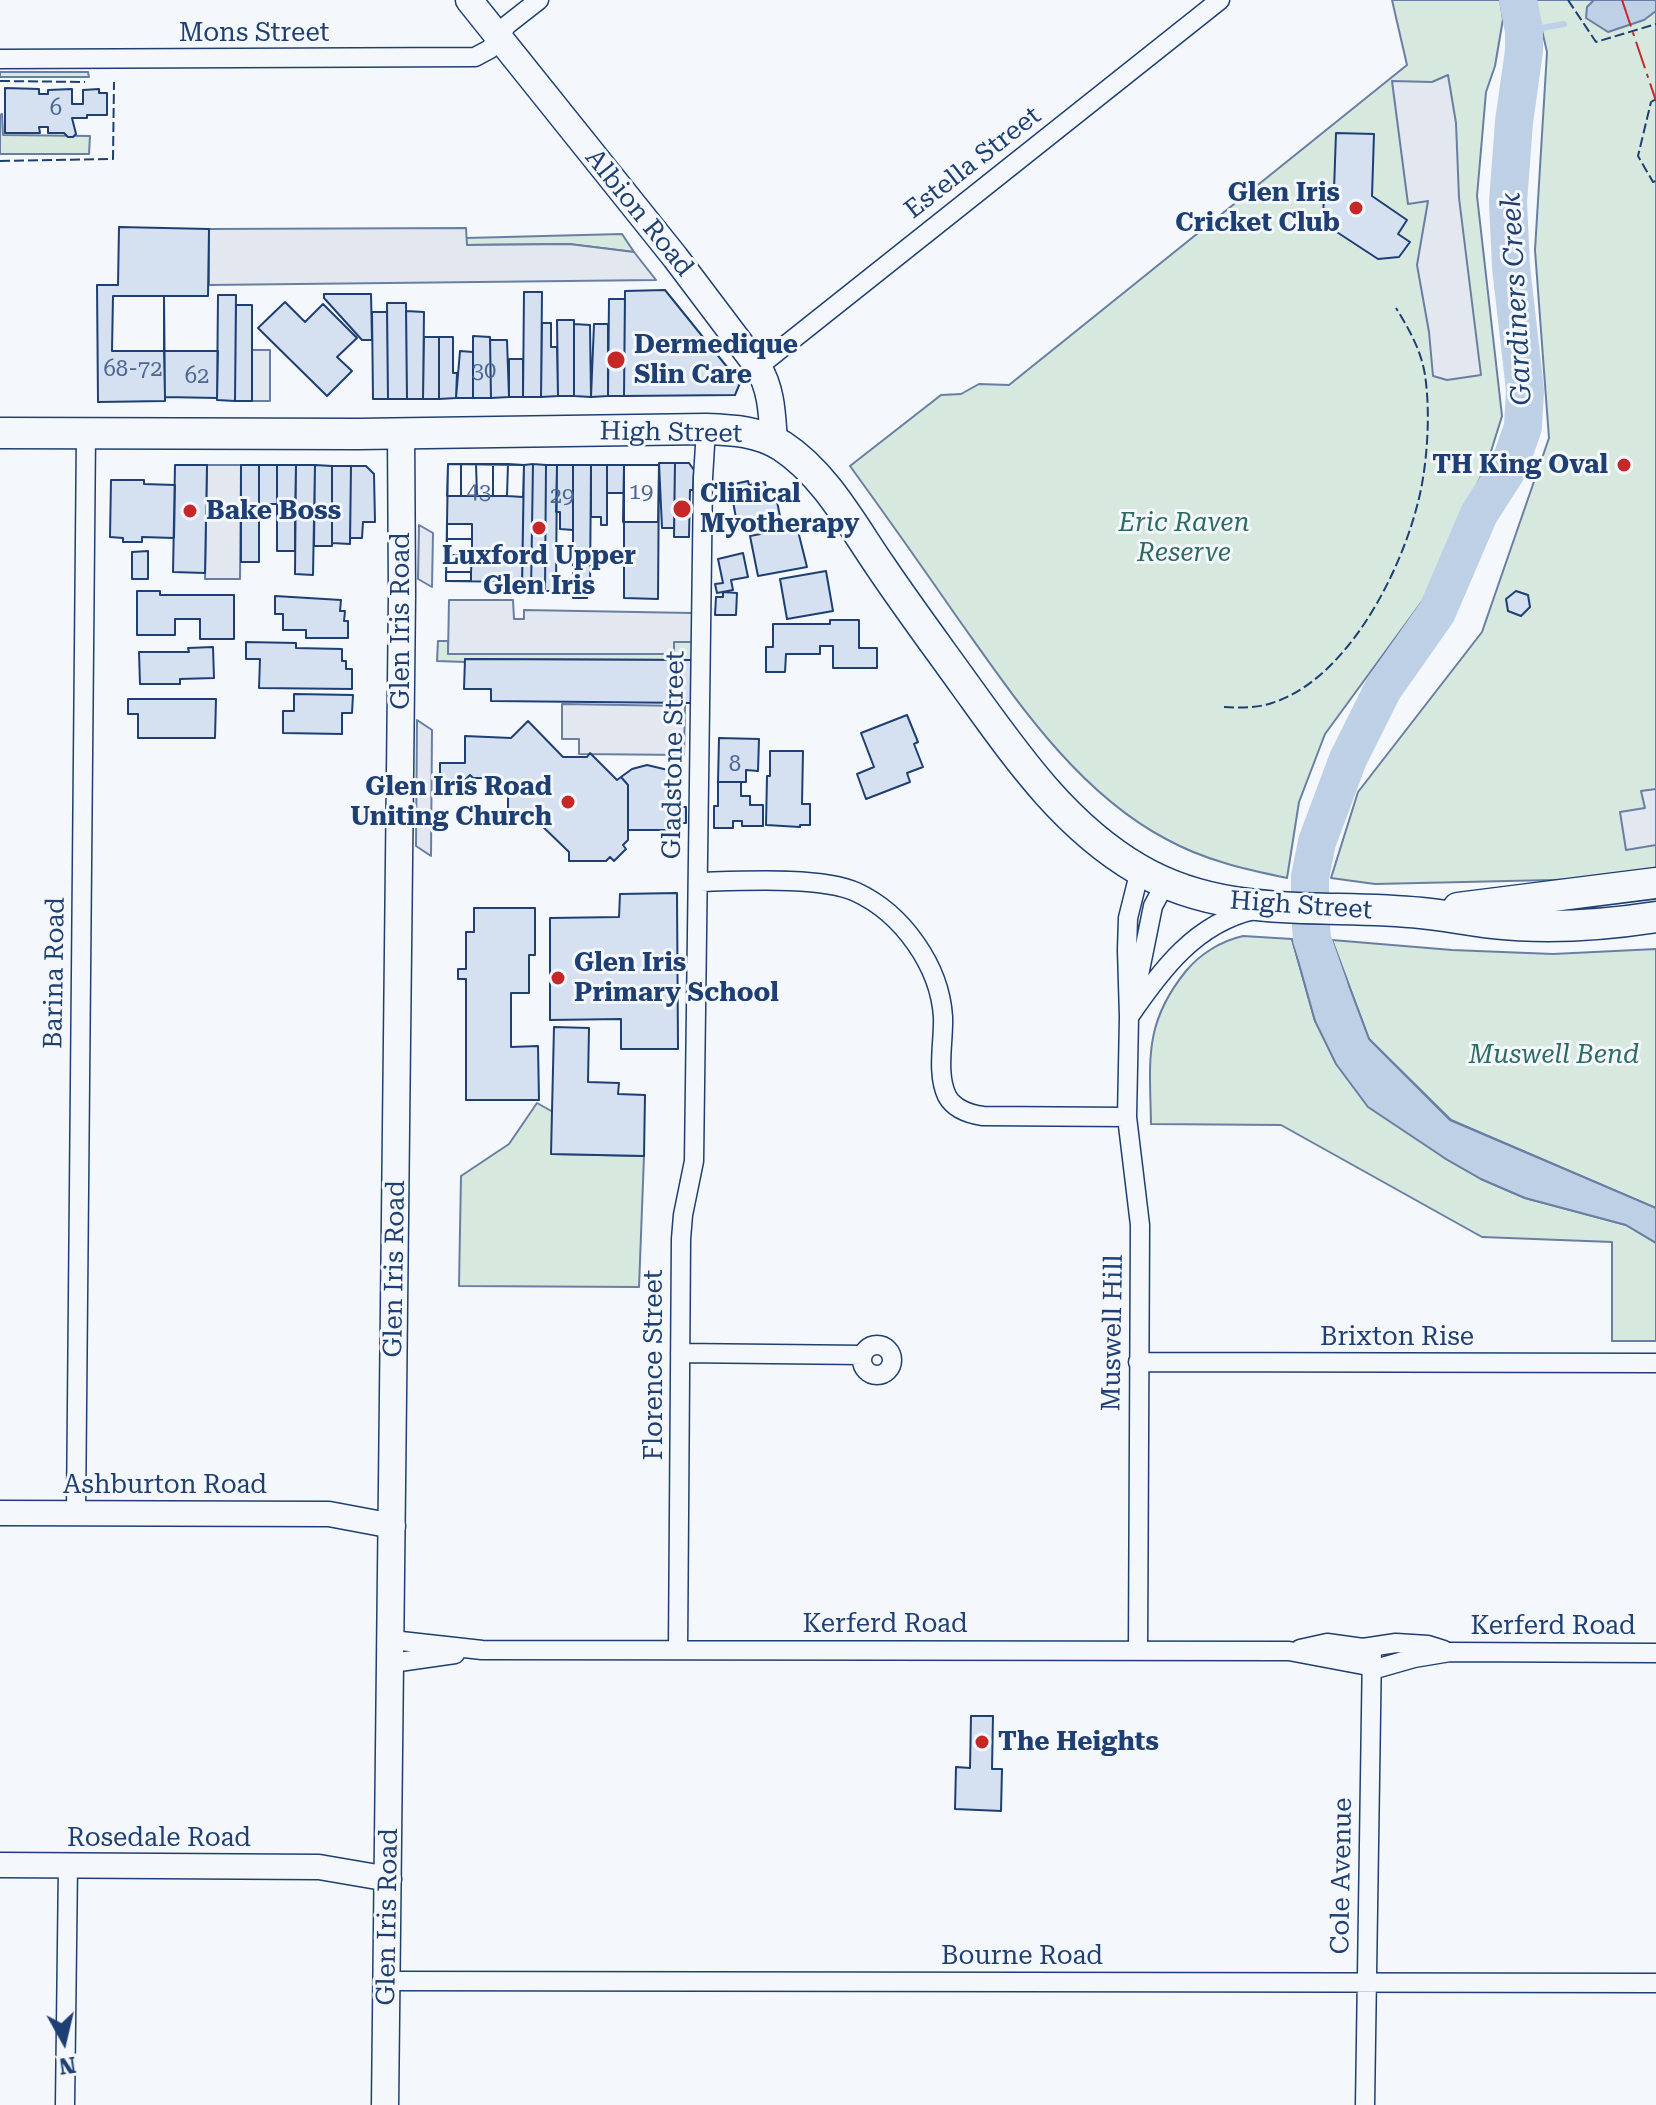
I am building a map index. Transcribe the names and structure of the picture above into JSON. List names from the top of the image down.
{
  "streets": {
    "main road": ["Albion Road", "High Street", "Glen Iris Road"],
    "street": [
      "Mons Street",
      "Estella Street",
      "Gladstone Street",
      "Barina Road",
      "Muswell Hill",
      "Brixton Rise",
      "Florence Street",
      "Ashburton Road",
      "Kerferd Road",
      "Rosedale Road",
      "Cole Avenue",
      "Bourne Road"
    ]
  },
  "crossings": [
    ["Mons Street", "Albion Road"],
    ["Estella Street", "Albion Road"],
    ["Albion Road", "High Street"],
    ["High Street", "Glen Iris Road"],
    ["High Street", "Gladstone Street"],
    ["High Street", "Barina Road"],
    ["High Street", "Muswell Hill"],
    ["Glen Iris Road", "Ashburton Road"],
    ["Glen Iris Road", "Kerferd Road"],
    ["Glen Iris Road", "Rosedale Road"],
    ["Glen Iris Road", "Bourne Road"],
    ["Gladstone Street", "Florence Street"],
    ["Barina Road", "Ashburton Road"],
    ["Muswell Hill", "Brixton Rise"],
    ["Muswell Hill", "Kerferd Road"],
    ["Florence Street", "Kerferd Road"],
    ["Kerferd Road", "Cole Avenue"],
    ["Cole Avenue", "Bourne Road"]
  ],
  "water": ["Gardiners Creek"],
  "parks": ["Eric Raven Reserve", "Muswell Bend"],
  "places": [
    "Glen Iris Cricket Club",
    "Dermedique Slin Care",
    "TH King Oval",
    "Clinical Myotherapy",
    "Bake Boss",
    "Luxford Upper Glen Iris",
    "Glen Iris Road Uniting Church",
    "Glen Iris Primary School",
    "The Heights"
  ],
  "house_numbers": [
    "6",
    "68-72",
    "30",
    "62",
    "43",
    "19",
    "29",
    "8"
  ],
  "north": "bottom"
}
